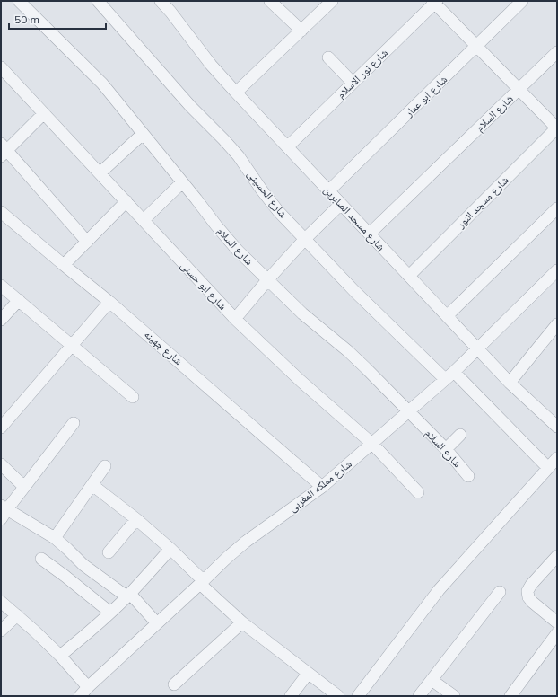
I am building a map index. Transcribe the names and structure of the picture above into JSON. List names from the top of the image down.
{
  "streets": {
    "street": [
      "شارع نور الاسلام",
      "شارع ابو عمار",
      "شارع السلام",
      "شارع الحسينى",
      "شارع مسجد النور",
      "شارع مسجد الصابرين",
      "شارع ابو حسنى",
      "شارع جهينه",
      "شارع مملكه المغربى"
    ]
  },
  "crossings": [
    ["شارع نور الاسلام", "شارع مسجد الصابرين"],
    ["شارع ابو عمار", "شارع مسجد الصابرين"],
    ["شارع السلام", "شارع مسجد الصابرين"],
    ["شارع السلام", "شارع مملكه المغربى"],
    ["شارع الحسينى", "شارع مملكه المغربى"],
    ["شارع مسجد النور", "شارع مسجد الصابرين"],
    ["شارع مسجد الصابرين", "شارع مملكه المغربى"],
    ["شارع ابو حسنى", "شارع مملكه المغربى"],
    ["شارع جهينه", "شارع مملكه المغربى"]
  ],
  "scale_bar": "50 m"
}
